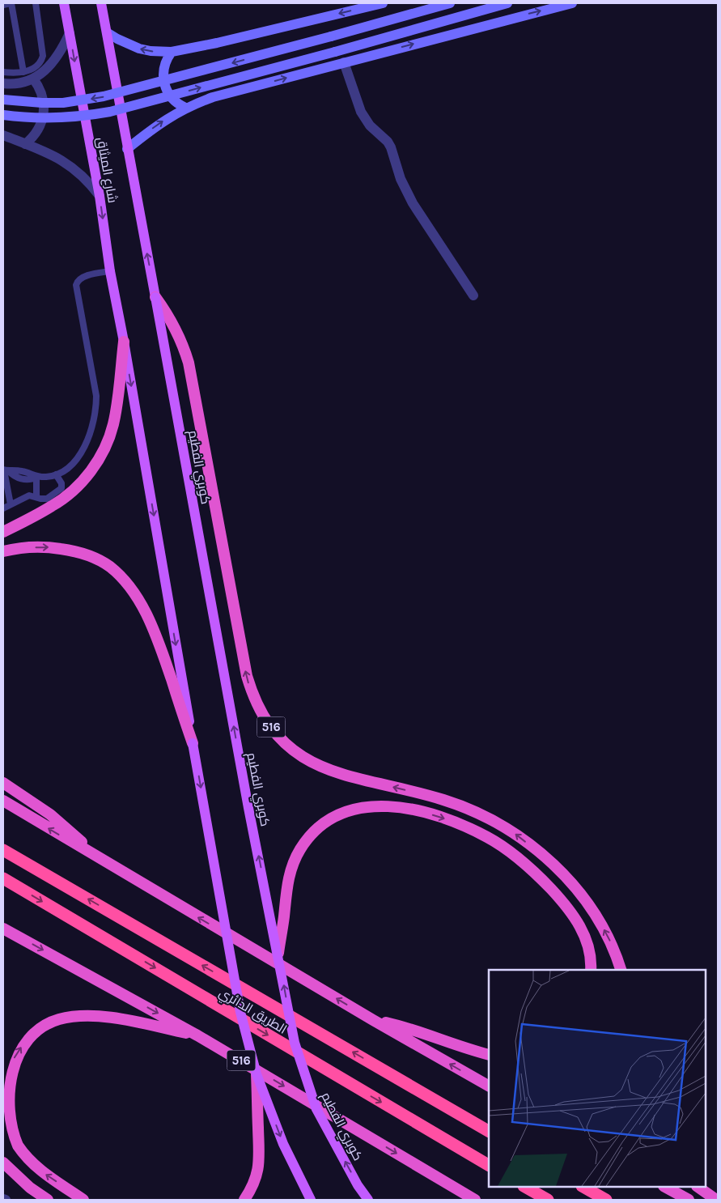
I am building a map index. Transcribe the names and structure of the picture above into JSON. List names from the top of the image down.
{
  "streets": {
    "highway": ["516", "الطريق الدائري"],
    "main road": ["شارع الميثاق", "كوبري الفطيم"]
  },
  "crossings": [
    ["شارع الميثاق", "كوبري الفطيم"],
    ["شارع الميثاق", "516"],
    ["كوبري الفطيم", "516"]
  ]
}
